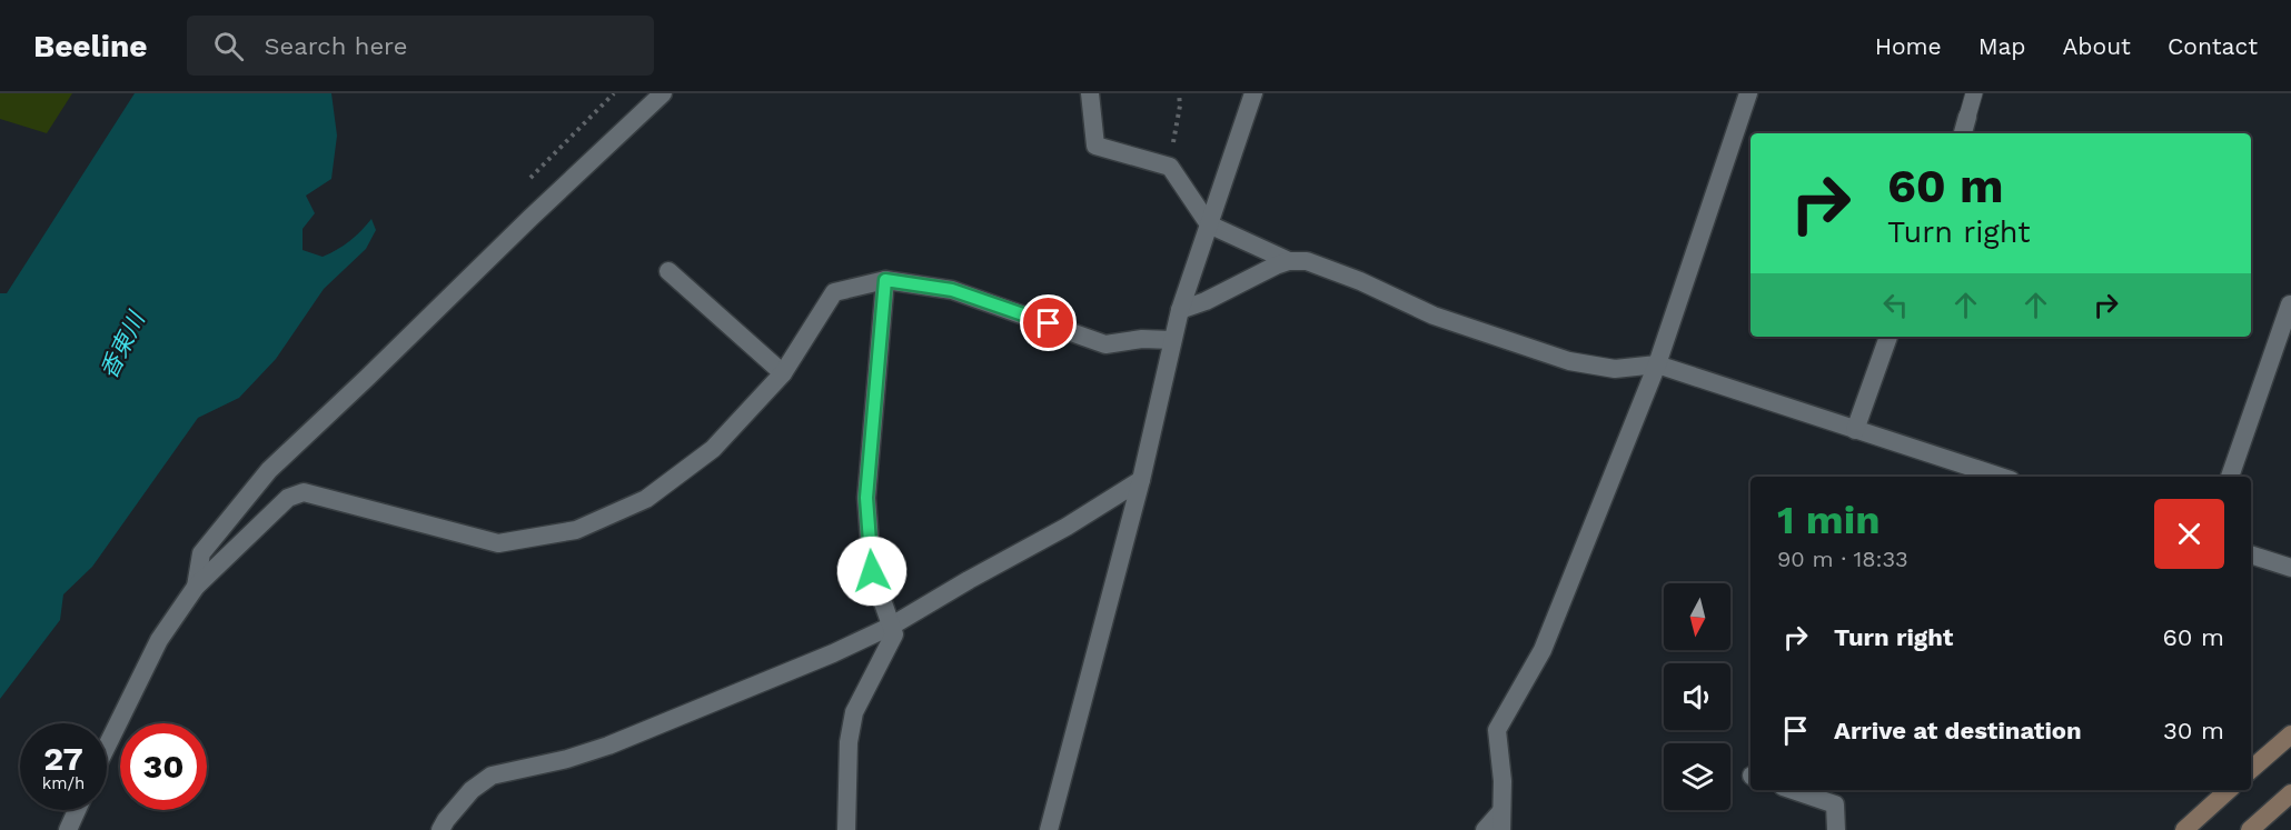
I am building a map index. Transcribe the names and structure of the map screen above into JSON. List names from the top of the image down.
{
  "water": ["香東川"],
  "north": "bottom",
  "page": {
    "header": "Beeline",
    "search": "Search here",
    "nav": [
      "Home",
      "Map",
      "About",
      "Contact"
    ],
    "turn": ["60 m", "Turn right"],
    "heading": ["1 min", "90 m · 18:33"],
    "list": [
      {
        "name": "Turn right",
        "value": "60 m"
      },
      {
        "name": "Arrive at destination",
        "value": "30 m"
      }
    ],
    "speed": "27 km/h",
    "limit": "30"
  }
}
